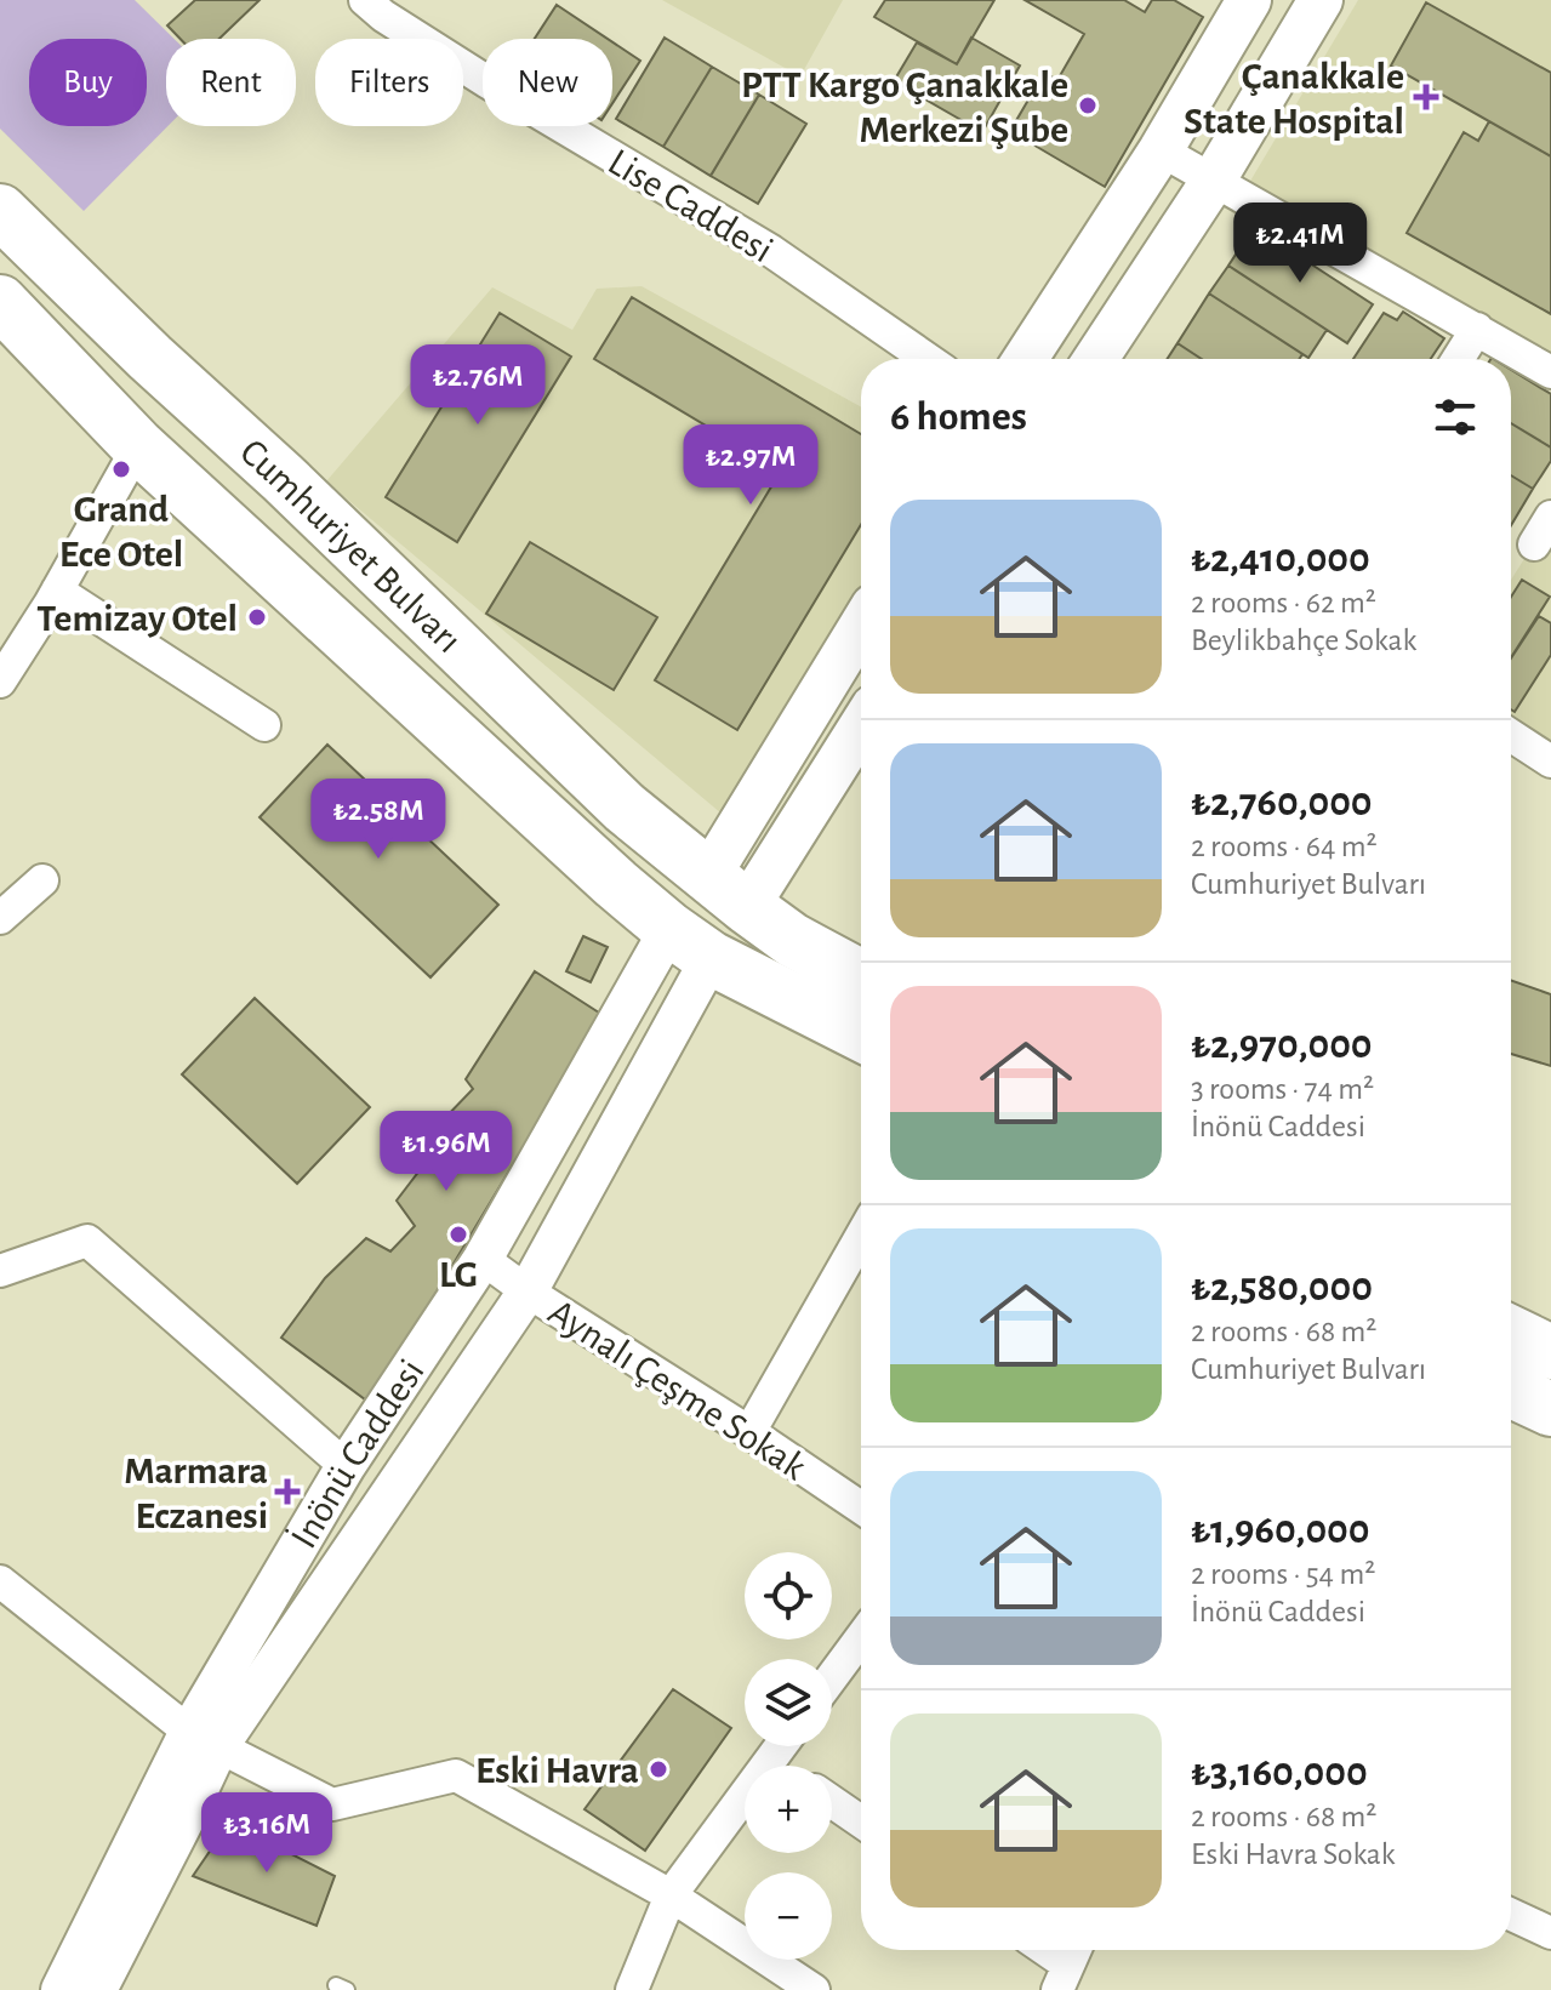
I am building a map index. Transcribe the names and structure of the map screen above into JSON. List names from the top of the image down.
{
  "streets": {
    "highway": ["Cumhuriyet Bulvarı"],
    "street": ["Lise Caddesi", "Aynalı Çeşme Sokak", "İnönü Caddesi"]
  },
  "crossings": [
    ["Cumhuriyet Bulvarı", "İnönü Caddesi"],
    ["Aynalı Çeşme Sokak", "İnönü Caddesi"]
  ],
  "places": {
    "health": ["Çanakkale State Hospital", "Marmara Eczanesi"],
    "other": [
      "PTT Kargo Çanakkale Merkezi Şube",
      "Grand Ece Otel",
      "Temizay Otel",
      "LG",
      "Eski Havra"
    ]
  },
  "page": {
    "chip": [
      "Buy",
      "Rent",
      "Filters",
      "New"
    ],
    "price": [
      "₺2.41M",
      "₺2.76M",
      "₺2.97M",
      "₺2.58M",
      "₺1.96M",
      "₺3.16M"
    ],
    "heading": "6 homes",
    "list": [
      {
        "name": "₺2,410,000",
        "note": "2 rooms · 62 m² · Beylikbahçe Sokak"
      },
      {
        "name": "₺2,760,000",
        "note": "2 rooms · 64 m² · Cumhuriyet Bulvarı"
      },
      {
        "name": "₺2,970,000",
        "note": "3 rooms · 74 m² · İnönü Caddesi"
      },
      {
        "name": "₺2,580,000",
        "note": "2 rooms · 68 m² · Cumhuriyet Bulvarı"
      },
      {
        "name": "₺1,960,000",
        "note": "2 rooms · 54 m² · İnönü Caddesi"
      },
      {
        "name": "₺3,160,000",
        "note": "2 rooms · 68 m² · Eski Havra Sokak"
      }
    ],
    "map_buttons": ["+", "−"]
  }
}
